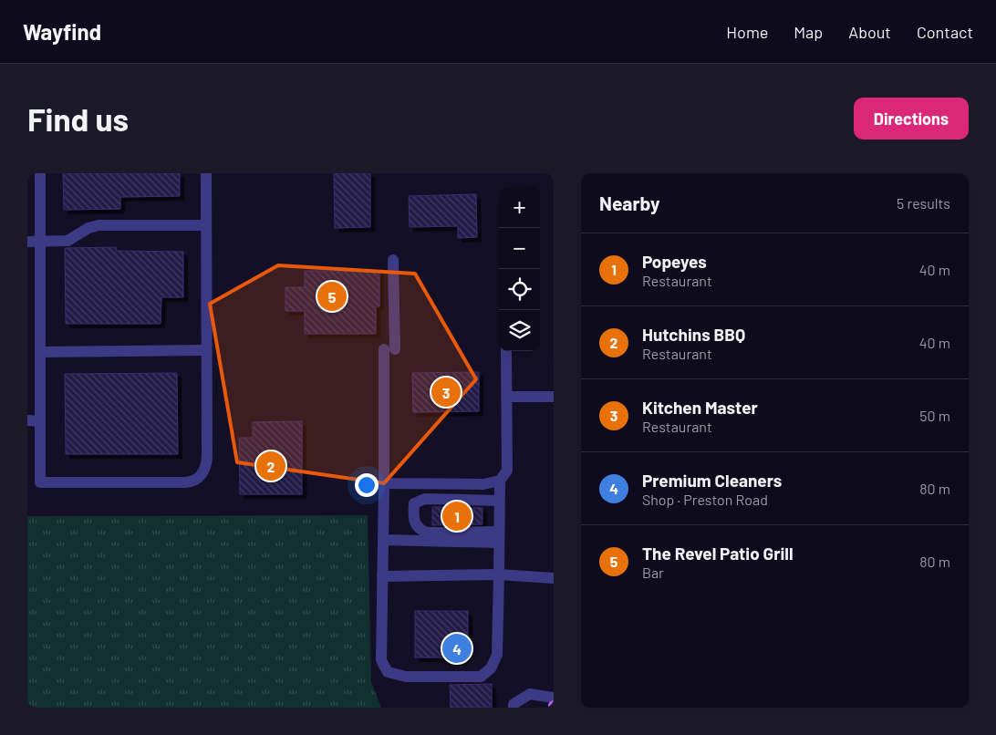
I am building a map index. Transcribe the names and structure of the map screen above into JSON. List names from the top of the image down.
{
  "page": {
    "header": "Wayfind",
    "nav": [
      "Home",
      "Map",
      "About",
      "Contact"
    ],
    "buttons": "Directions",
    "title": "Find us",
    "heading": ["Nearby", "5 results"],
    "map_buttons": ["+", "−"],
    "list": [
      {
        "mark": "1",
        "name": "Popeyes",
        "note": "Restaurant",
        "value": "40 m"
      },
      {
        "mark": "2",
        "name": "Hutchins BBQ",
        "note": "Restaurant",
        "value": "40 m"
      },
      {
        "mark": "3",
        "name": "Kitchen Master",
        "note": "Restaurant",
        "value": "50 m"
      },
      {
        "mark": "4",
        "name": "Premium Cleaners",
        "note": "Shop · Preston Road",
        "value": "80 m"
      },
      {
        "mark": "5",
        "name": "The Revel Patio Grill",
        "note": "Bar",
        "value": "80 m"
      }
    ],
    "pins": [
      "5",
      "3",
      "2",
      "1",
      "4"
    ]
  }
}
